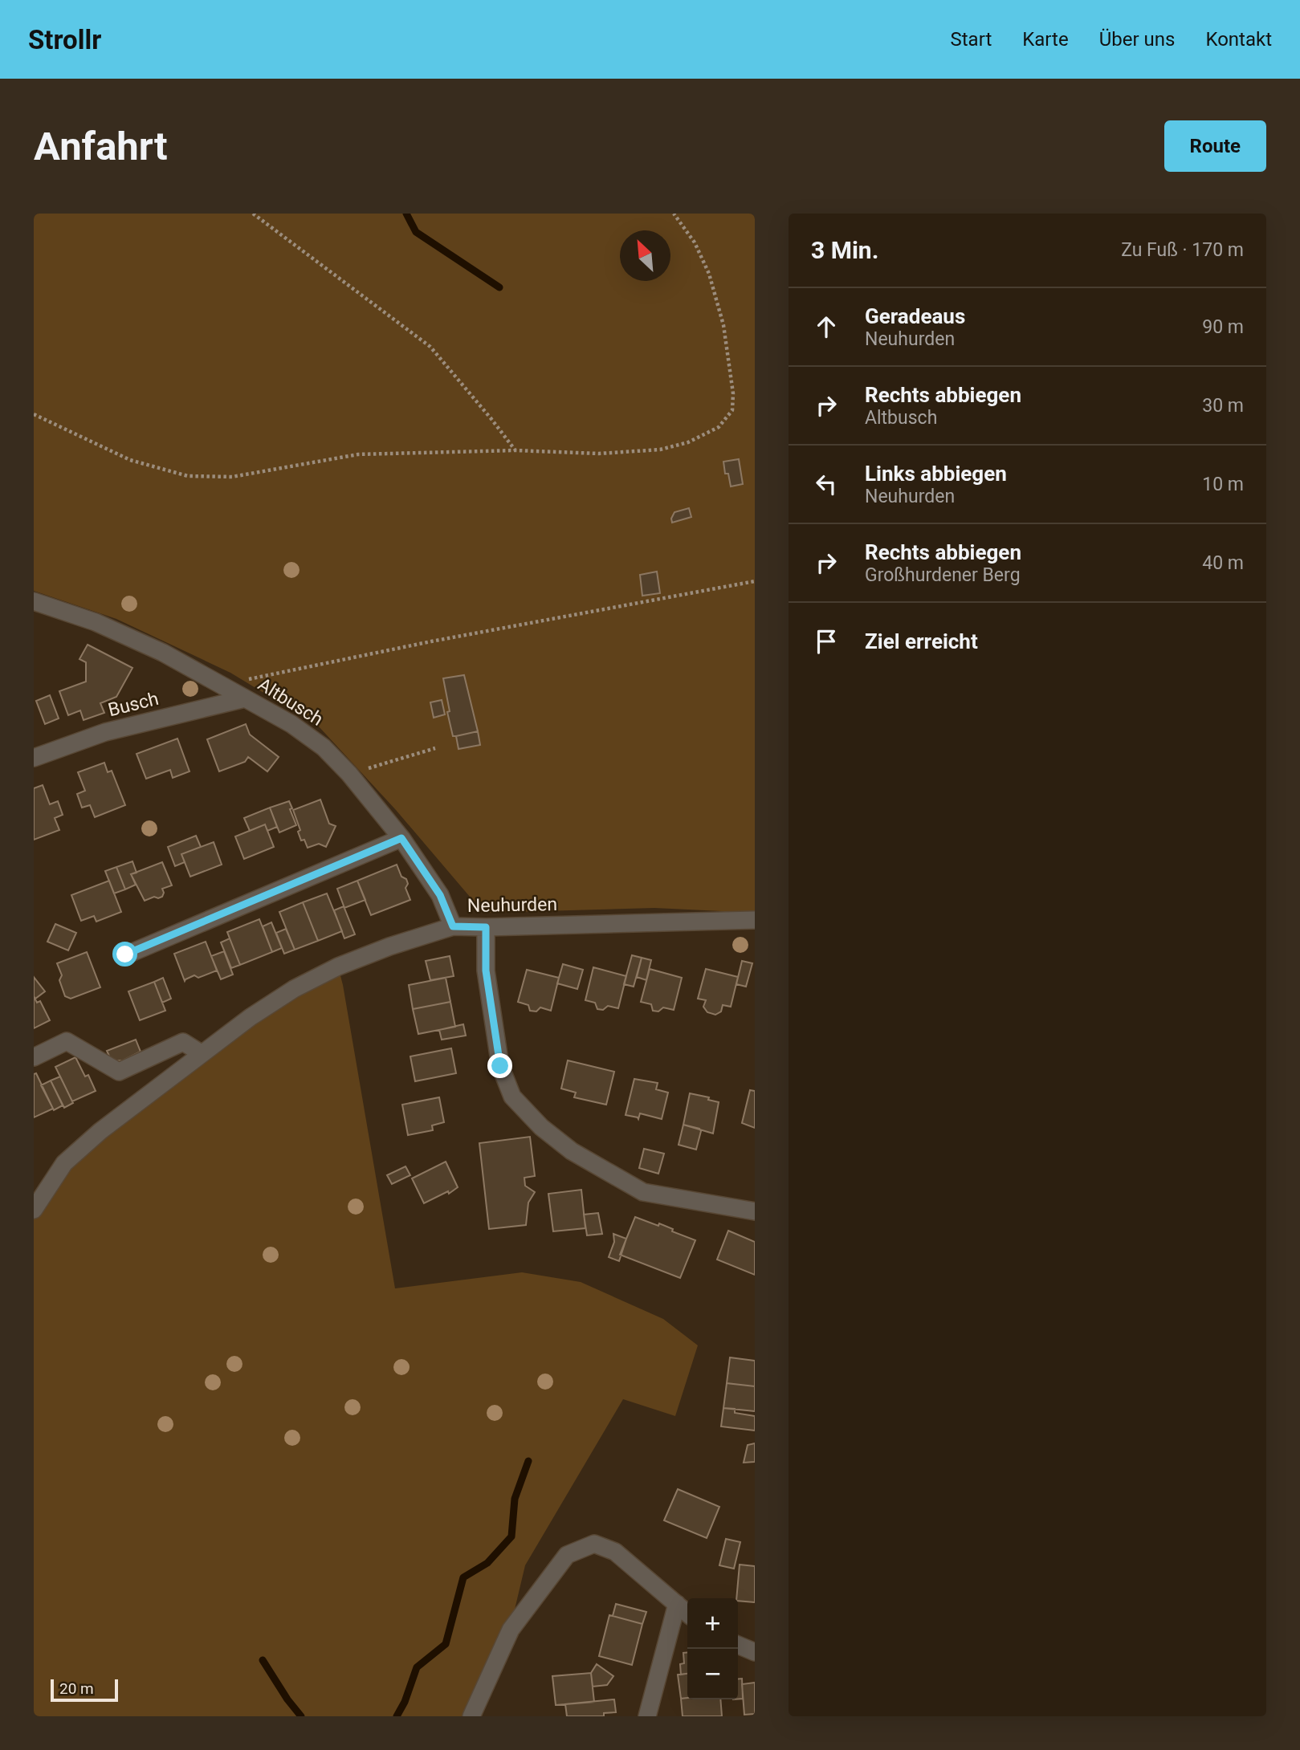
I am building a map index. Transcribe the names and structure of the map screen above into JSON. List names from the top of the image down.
{
  "streets": {
    "street": ["Altbusch", "Busch", "Neuhurden"]
  },
  "crossings": [
    ["Altbusch", "Busch"],
    ["Altbusch", "Neuhurden"]
  ],
  "scale_bar": "20 m",
  "north": "top left",
  "page": {
    "header": "Strollr",
    "nav": [
      "Start",
      "Karte",
      "Über uns",
      "Kontakt"
    ],
    "buttons": "Route",
    "title": "Anfahrt",
    "heading": ["3 Min.", "Zu Fuß · 170 m"],
    "list": [
      ["Geradeaus", "Neuhurden", "90 m"],
      ["Rechts abbiegen", "Altbusch", "30 m"],
      ["Links abbiegen", "Neuhurden", "10 m"],
      ["Rechts abbiegen", "Großhurdener Berg", "40 m"],
      "Ziel erreicht"
    ],
    "map_buttons": ["+", "−"],
    "scale": "20 m"
  }
}
